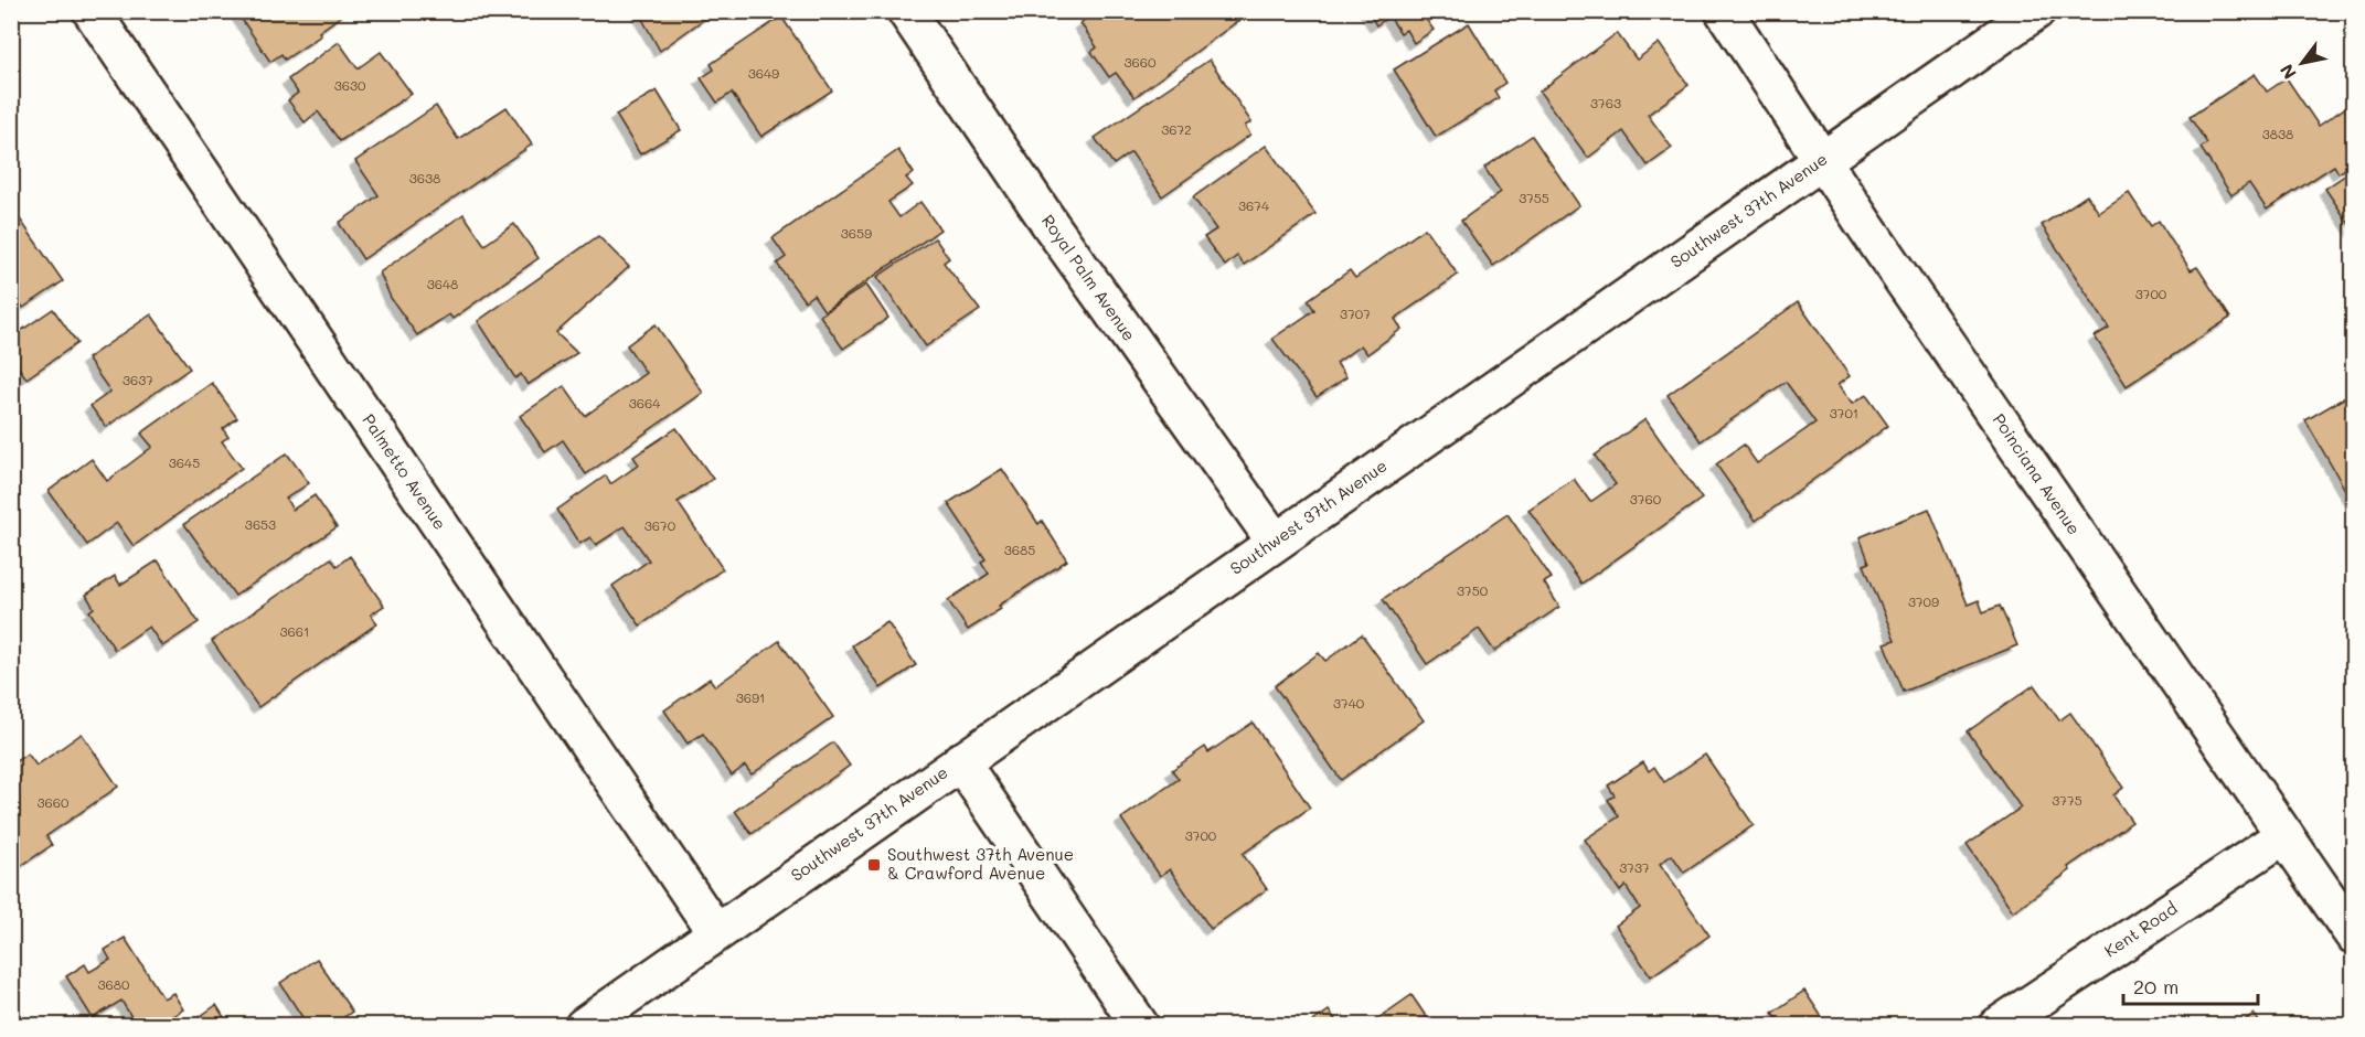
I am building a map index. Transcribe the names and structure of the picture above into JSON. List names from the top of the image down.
{
  "streets": {
    "street": [
      "Southwest 37th Avenue",
      "Royal Palm Avenue",
      "Palmetto Avenue",
      "Poinciana Avenue",
      "Kent Road"
    ]
  },
  "crossings": [
    ["Southwest 37th Avenue", "Royal Palm Avenue"],
    ["Southwest 37th Avenue", "Palmetto Avenue"],
    ["Southwest 37th Avenue", "Poinciana Avenue"],
    ["Poinciana Avenue", "Kent Road"]
  ],
  "places": {
    "transit": ["Southwest 37th Avenue & Crawford Avenue"]
  },
  "house_numbers": [
    "3660",
    "3649",
    "3630",
    "3763",
    "3672",
    "3838",
    "3638",
    "3755",
    "3674",
    "3659",
    "3648",
    "3700",
    "3707",
    "3637",
    "3664",
    "3701",
    "3645",
    "3760",
    "3653",
    "3670",
    "3685",
    "3750",
    "3709",
    "3661",
    "3691",
    "3740",
    "3775",
    "3660",
    "3700",
    "3737",
    "3680"
  ],
  "scale_bar": "20 m",
  "north": "bottom left"
}
